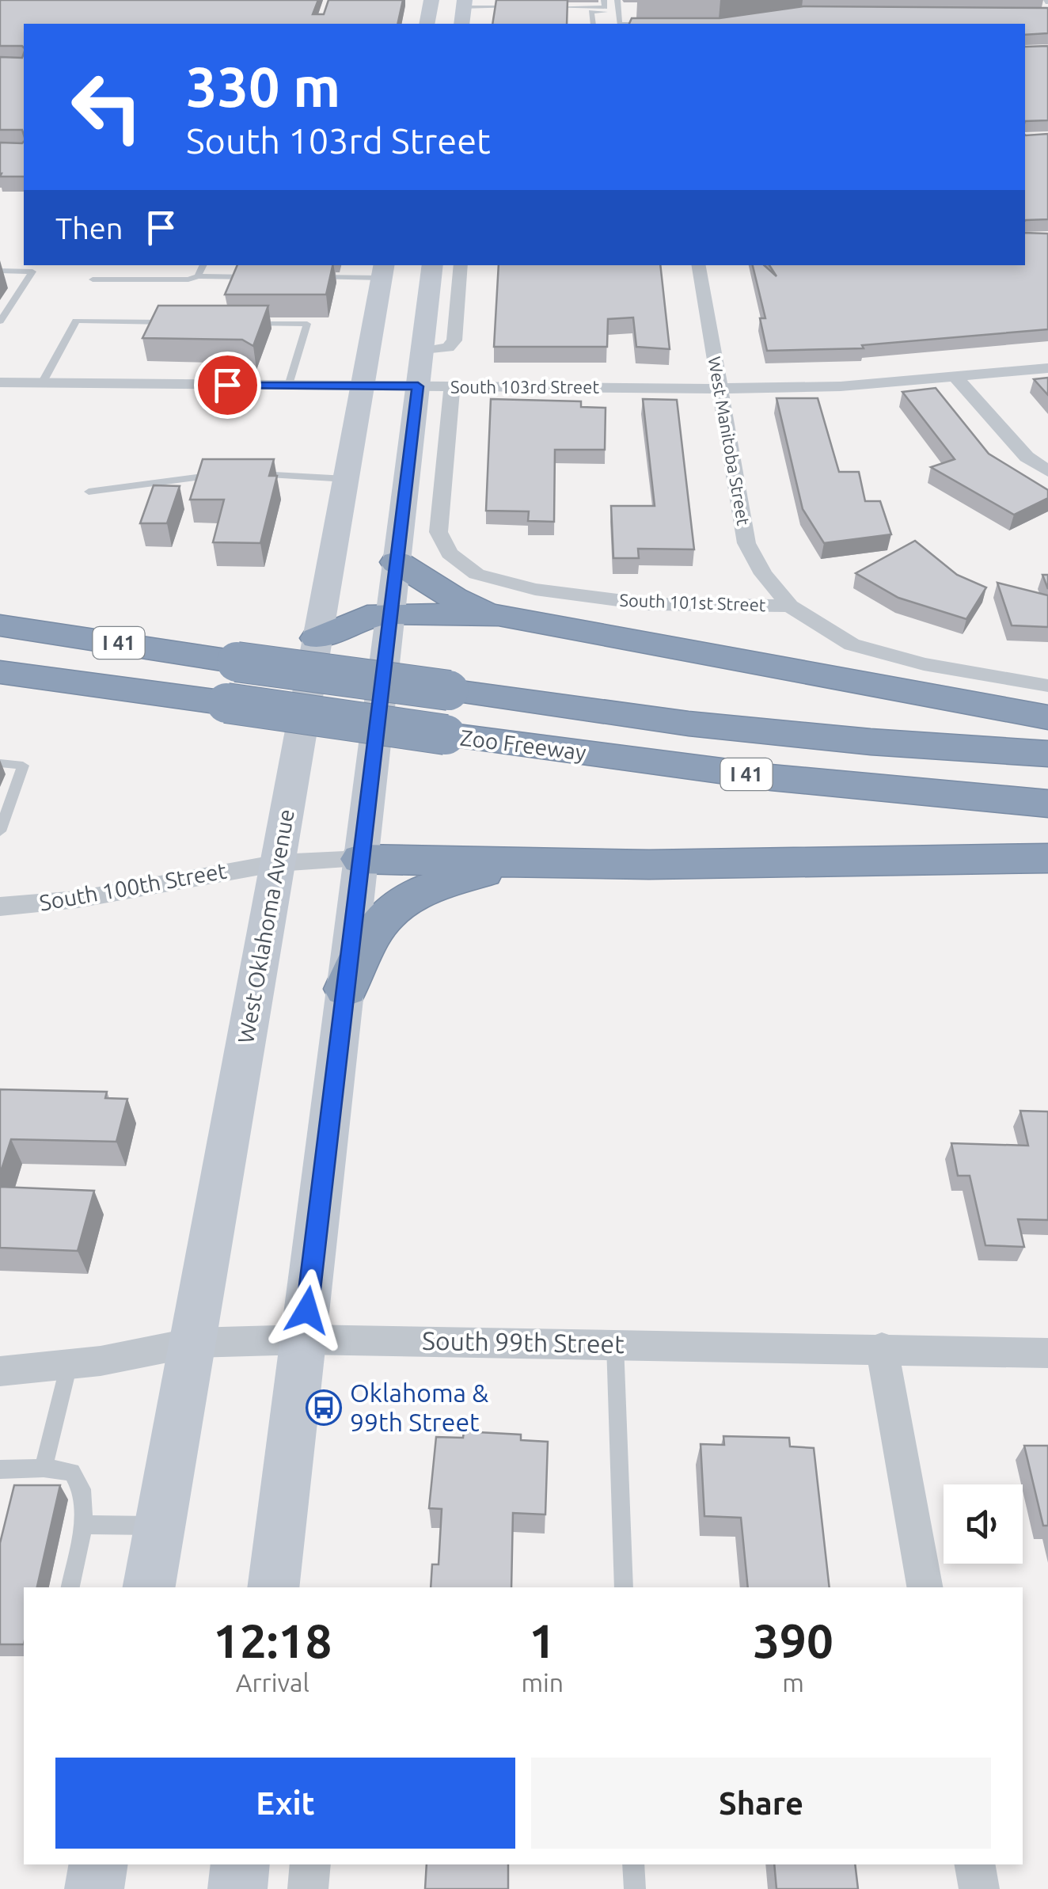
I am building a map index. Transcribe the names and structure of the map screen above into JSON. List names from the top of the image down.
{
  "streets": {
    "highway": ["I 41", "Zoo Freeway"],
    "main road": ["West Oklahoma Avenue"],
    "street": [
      "South 103rd Street",
      "West Manitoba Street",
      "South 101st Street",
      "South 100th Street",
      "South 99th Street"
    ]
  },
  "crossings": [
    ["South 103rd Street", "West Manitoba Street"],
    ["South 103rd Street", "South 101st Street"],
    ["South 103rd Street", "West Oklahoma Avenue"],
    ["West Manitoba Street", "South 101st Street"],
    ["South 100th Street", "West Oklahoma Avenue"],
    ["West Oklahoma Avenue", "South 99th Street"]
  ],
  "places": {
    "bus stop": ["Oklahoma & 99th Street"]
  },
  "page": {
    "turn": ["330 m", "South 103rd Street"],
    "then": "Then",
    "eta": [
      "12:18",
      "Arrival",
      "1",
      "min",
      "390",
      "m"
    ],
    "buttons": ["Exit", "Share"]
  }
}
